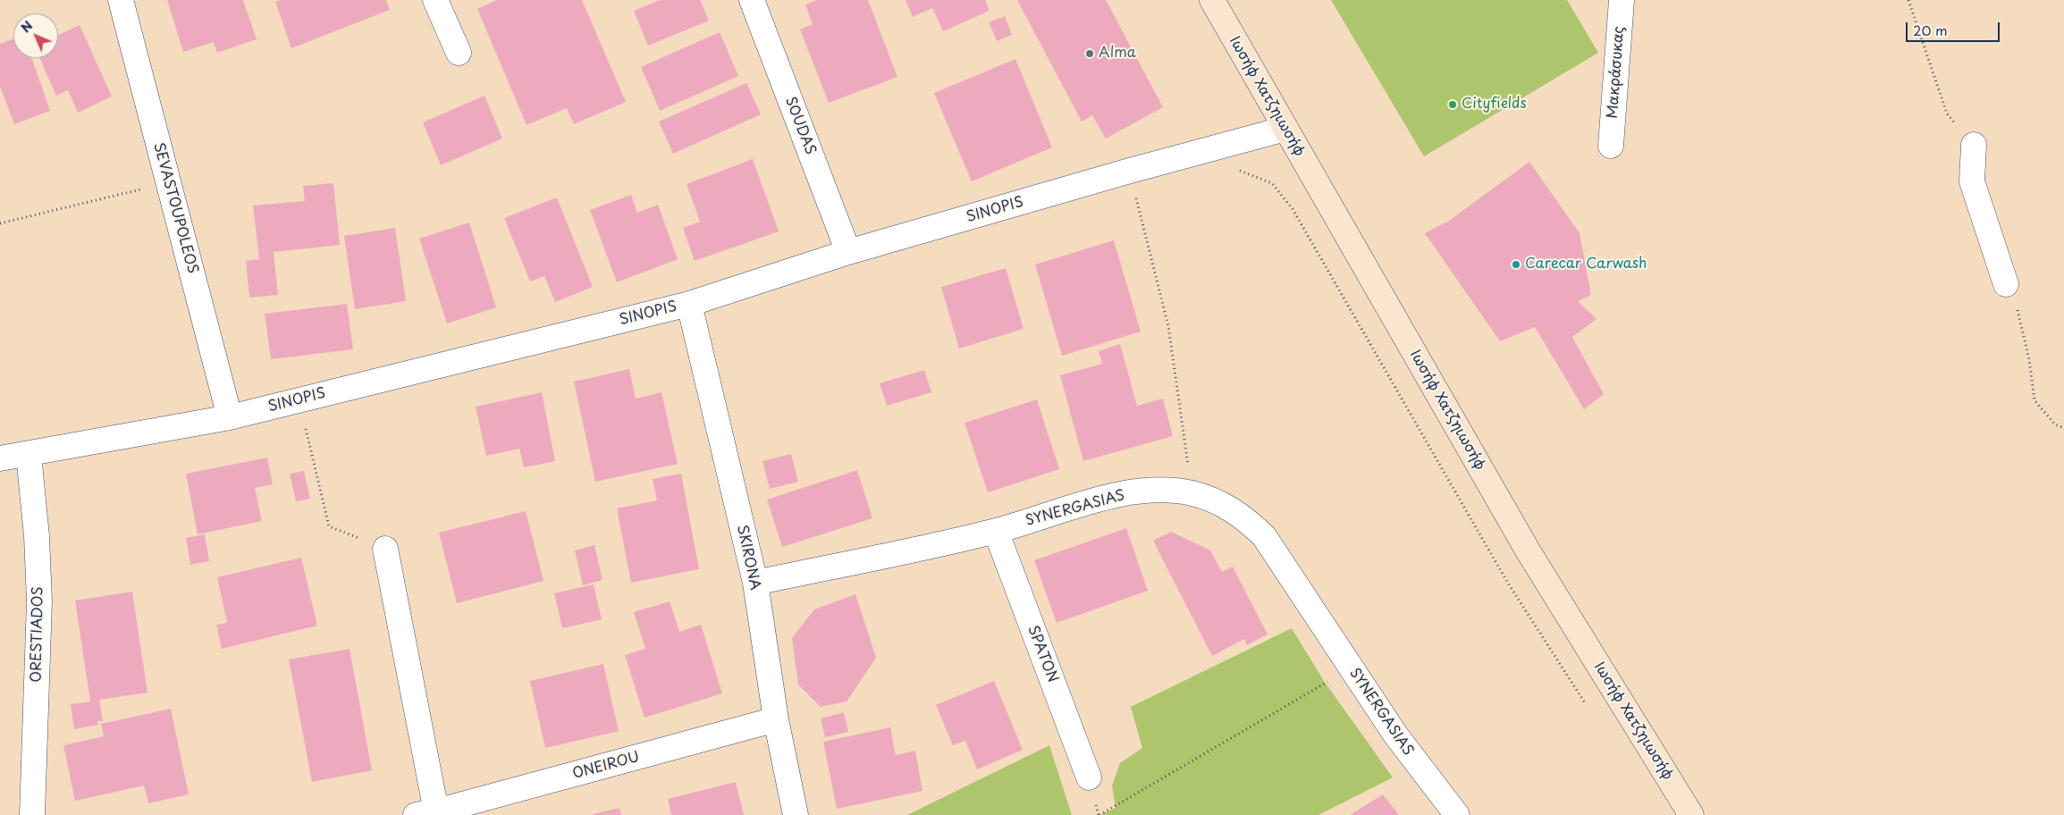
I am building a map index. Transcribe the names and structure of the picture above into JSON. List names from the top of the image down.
{
  "streets": {
    "main road": ["Ιωσήφ Χατζηιωσήφ"],
    "street": [
      "Μακράσυκας",
      "SOUDAS",
      "SEVASTOUPOLEOS",
      "SINOPIS",
      "SYNERGASIAS",
      "SKIRONA",
      "ORESTIADOS",
      "SPATON",
      "ONEIROU"
    ]
  },
  "crossings": [
    ["Ιωσήφ Χατζηιωσήφ", "SINOPIS"],
    ["SOUDAS", "SINOPIS"],
    ["SEVASTOUPOLEOS", "SINOPIS"],
    ["SINOPIS", "SKIRONA"],
    ["SINOPIS", "ORESTIADOS"],
    ["SYNERGASIAS", "SKIRONA"],
    ["SYNERGASIAS", "SPATON"],
    ["SKIRONA", "ONEIROU"]
  ],
  "places": ["Alma", "Cityfields", "Carecar Carwash"],
  "scale_bar": "20 m",
  "north": "top left"
}
